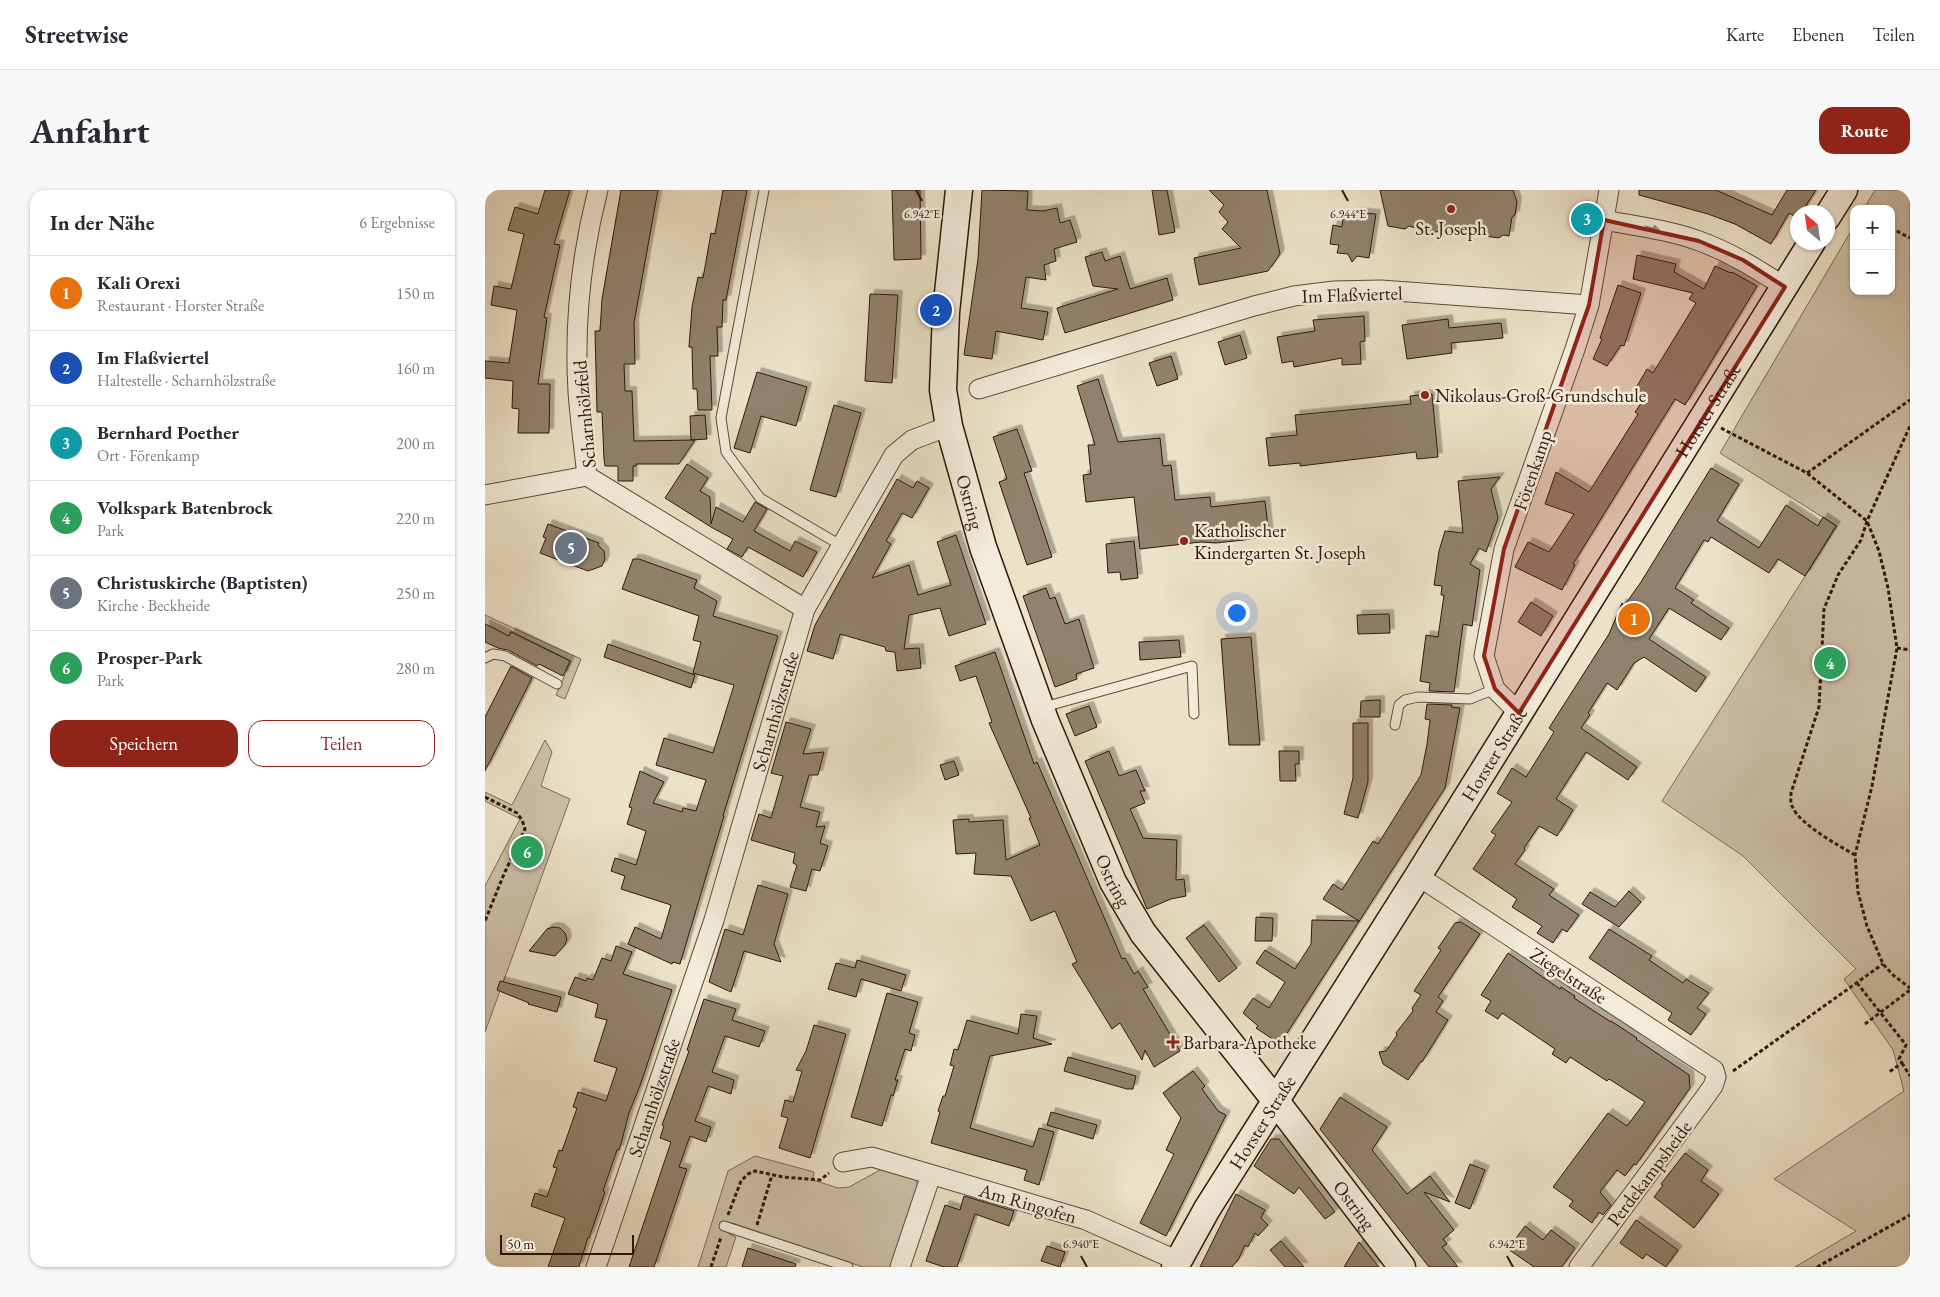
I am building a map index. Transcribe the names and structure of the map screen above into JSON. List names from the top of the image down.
{
  "streets": {
    "main road": ["Horster Straße", "Ostring"],
    "street": [
      "Im Flaßviertel",
      "Scharnhölzfeld",
      "Förenkamp",
      "Scharnhölzstraße",
      "Ziegelstraße",
      "Perdekampsheide",
      "Am Ringofen"
    ]
  },
  "crossings": [
    ["Im Flaßviertel", "Förenkamp"],
    ["Horster Straße", "Förenkamp"],
    ["Horster Straße", "Ostring"],
    ["Horster Straße", "Ziegelstraße"],
    ["Horster Straße", "Am Ringofen"],
    ["Scharnhölzfeld", "Scharnhölzstraße"],
    ["Ostring", "Scharnhölzstraße"],
    ["Ziegelstraße", "Perdekampsheide"]
  ],
  "places": {
    "other": ["St. Joseph", "Nikolaus-Groß-Grundschule", "Katholischer Kindergarten St. Joseph"],
    "health": ["Barbara-Apotheke"]
  },
  "scale_bar": "50 m",
  "north": "top left",
  "page": {
    "header": "Streetwise",
    "nav": ["Karte", "Ebenen", "Teilen"],
    "buttons": [
      "Route",
      ["Speichern", "Teilen"]
    ],
    "title": "Anfahrt",
    "heading": ["In der Nähe", "6 Ergebnisse"],
    "pins": [
      "3",
      "2",
      "5",
      "1",
      "4",
      "6"
    ],
    "map_buttons": ["+", "−"],
    "list": [
      {
        "mark": "1",
        "name": "Kali Orexi",
        "note": "Restaurant · Horster Straße",
        "value": "150 m"
      },
      {
        "mark": "2",
        "name": "Im Flaßviertel",
        "note": "Haltestelle · Scharnhölzstraße",
        "value": "160 m"
      },
      {
        "mark": "3",
        "name": "Bernhard Poether",
        "note": "Ort · Förenkamp",
        "value": "200 m"
      },
      {
        "mark": "4",
        "name": "Volkspark Batenbrock",
        "note": "Park",
        "value": "220 m"
      },
      {
        "mark": "5",
        "name": "Christuskirche (Baptisten)",
        "note": "Kirche · Beckheide",
        "value": "250 m"
      },
      {
        "mark": "6",
        "name": "Prosper-Park",
        "note": "Park",
        "value": "280 m"
      }
    ],
    "scale": "50 m"
  },
  "coordinates": ["6.942°E", "6.944°E", "6.940°E"]
}
